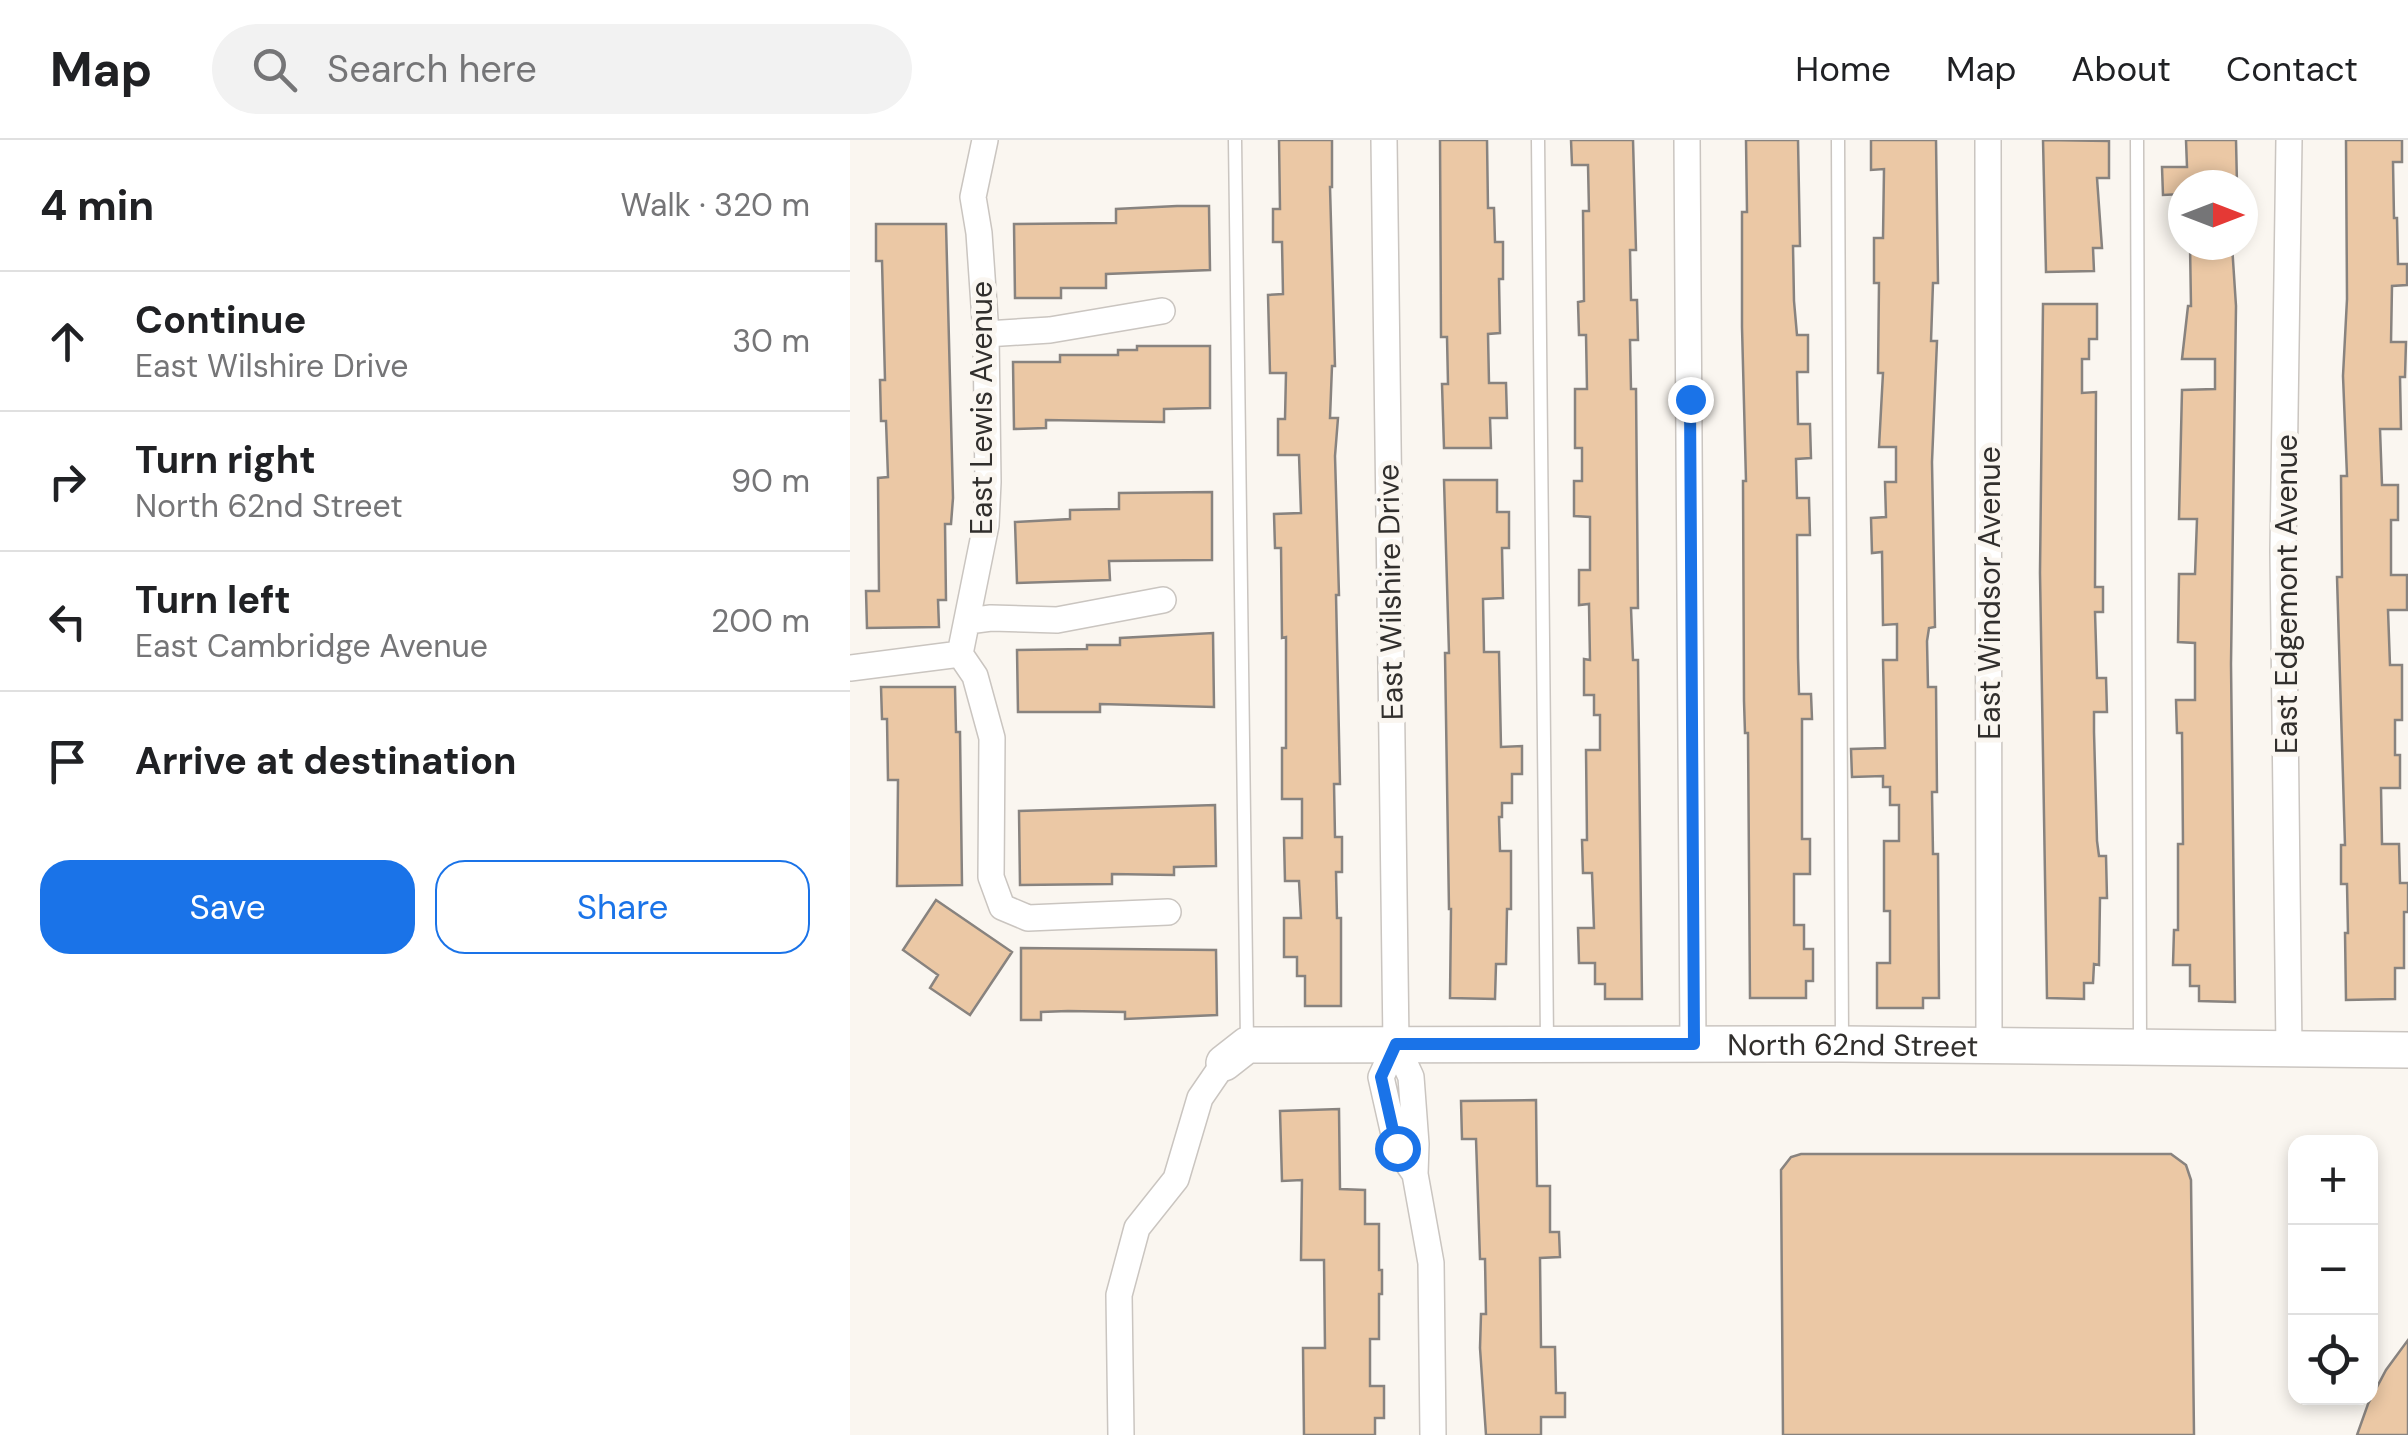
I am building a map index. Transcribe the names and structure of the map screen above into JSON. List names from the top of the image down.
{
  "streets": {
    "street": [
      "East Lewis Avenue",
      "East Wilshire Drive",
      "East Windsor Avenue",
      "East Edgemont Avenue",
      "North 62nd Street"
    ]
  },
  "crossings": [
    ["East Wilshire Drive", "North 62nd Street"],
    ["East Windsor Avenue", "North 62nd Street"],
    ["East Edgemont Avenue", "North 62nd Street"]
  ],
  "north": "right",
  "page": {
    "header": "Map",
    "search": "Search here",
    "nav": [
      "Home",
      "Map",
      "About",
      "Contact"
    ],
    "heading": ["4 min", "Walk · 320 m"],
    "list": [
      ["Continue", "East Wilshire Drive", "30 m"],
      ["Turn right", "North 62nd Street", "90 m"],
      ["Turn left", "East Cambridge Avenue", "200 m"],
      "Arrive at destination"
    ],
    "buttons": ["Save", "Share"],
    "map_buttons": ["+", "−"]
  }
}
